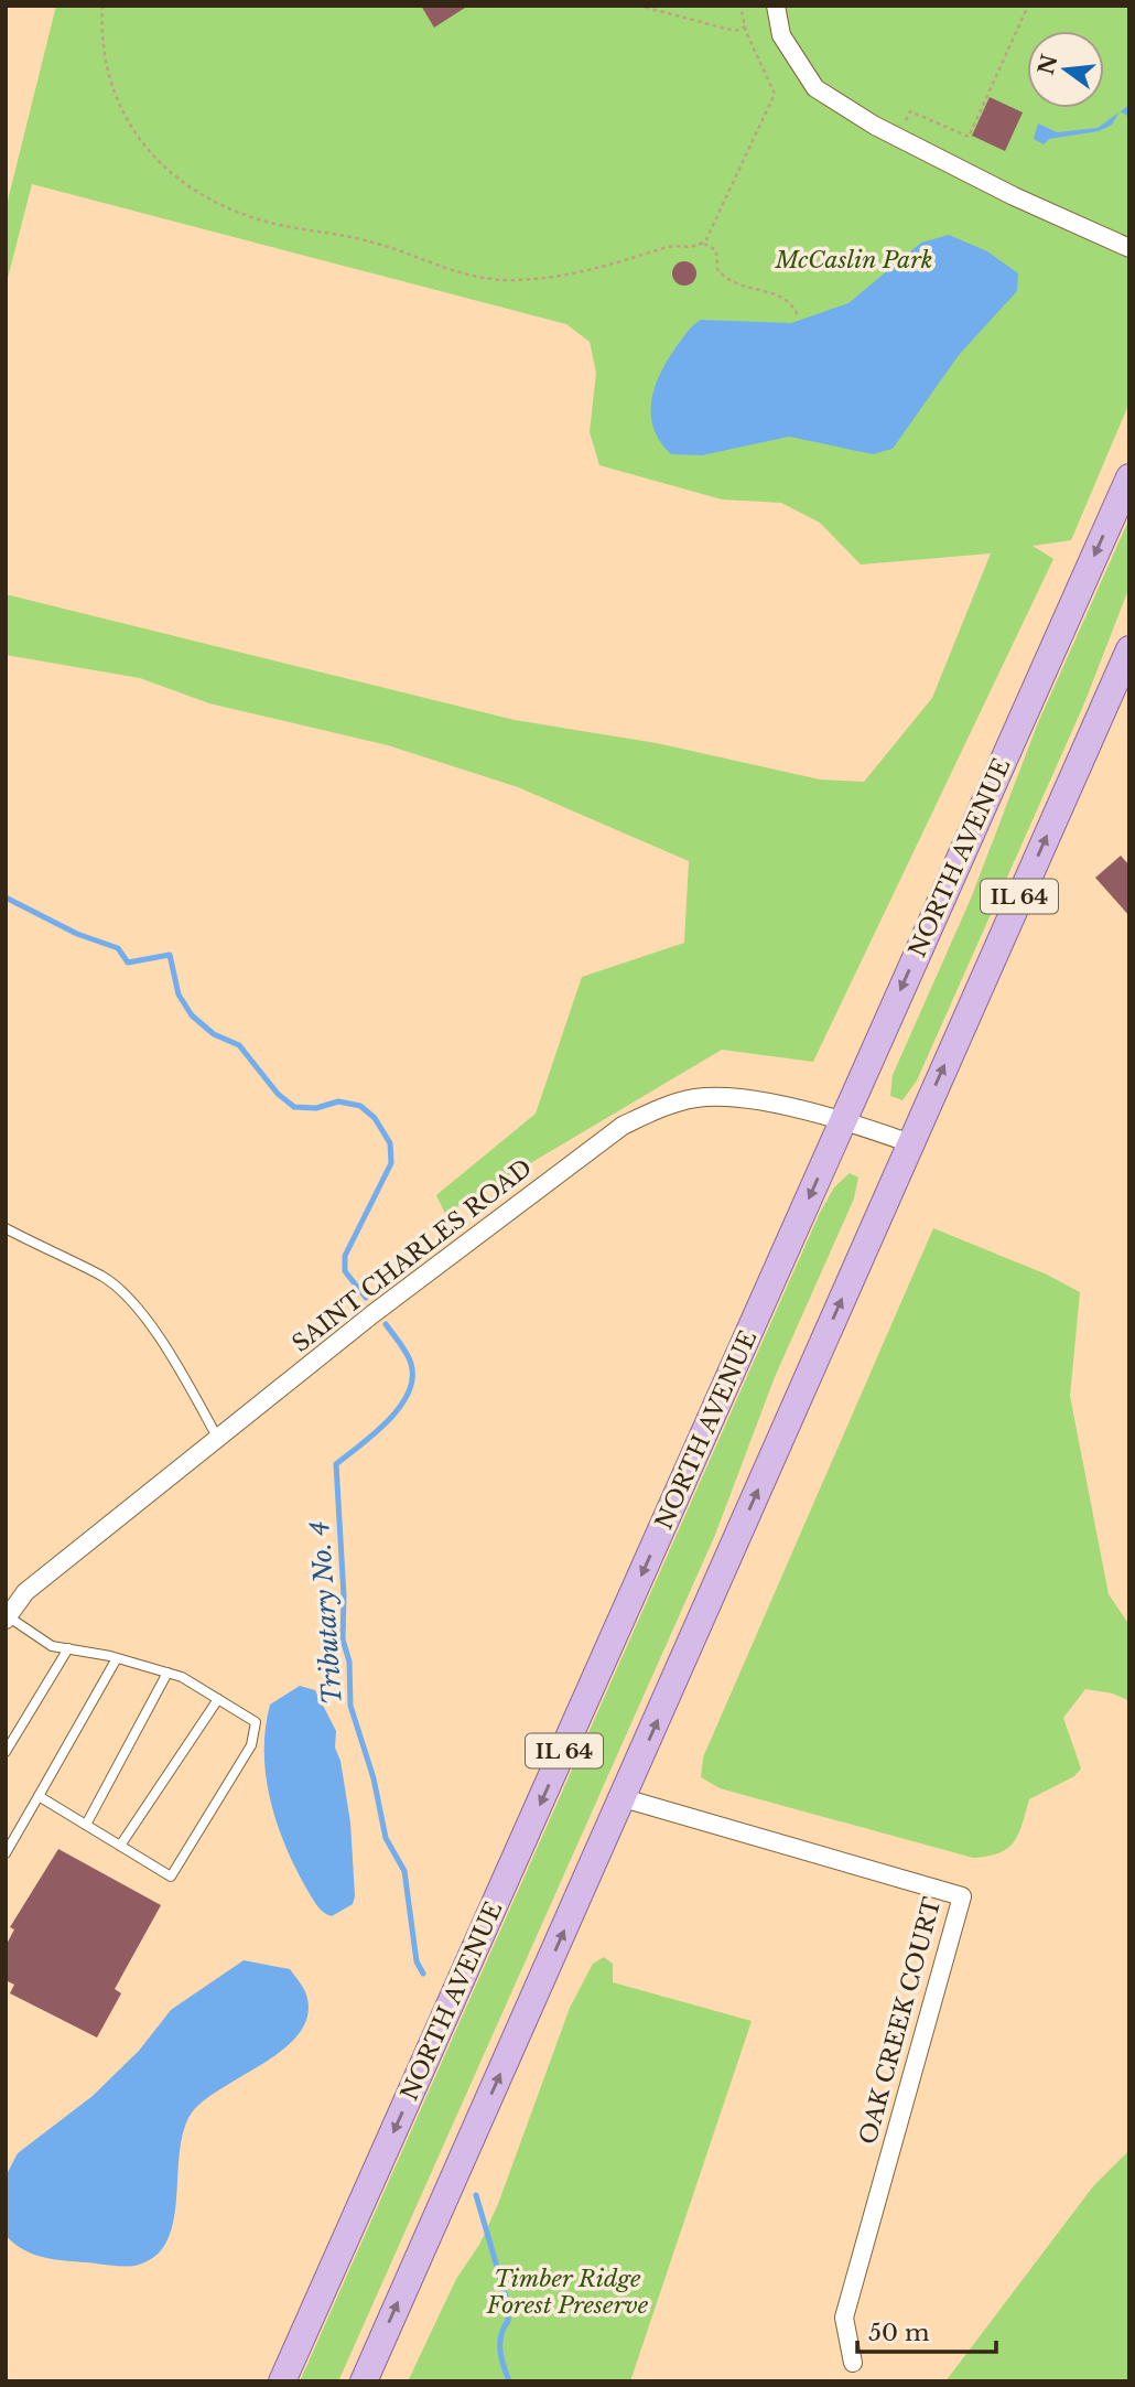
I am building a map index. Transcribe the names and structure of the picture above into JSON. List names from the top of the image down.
{
  "streets": {
    "main road": ["NORTH AVENUE", "IL 64"],
    "street": ["SAINT CHARLES ROAD", "OAK CREEK COURT"]
  },
  "crossings": [
    ["NORTH AVENUE", "SAINT CHARLES ROAD"],
    ["IL 64", "SAINT CHARLES ROAD"],
    ["IL 64", "OAK CREEK COURT"]
  ],
  "water": ["Tributary No. 4"],
  "parks": ["McCaslin Park", "Timber Ridge Forest Preserve"],
  "scale_bar": "50 m",
  "north": "left"
}
